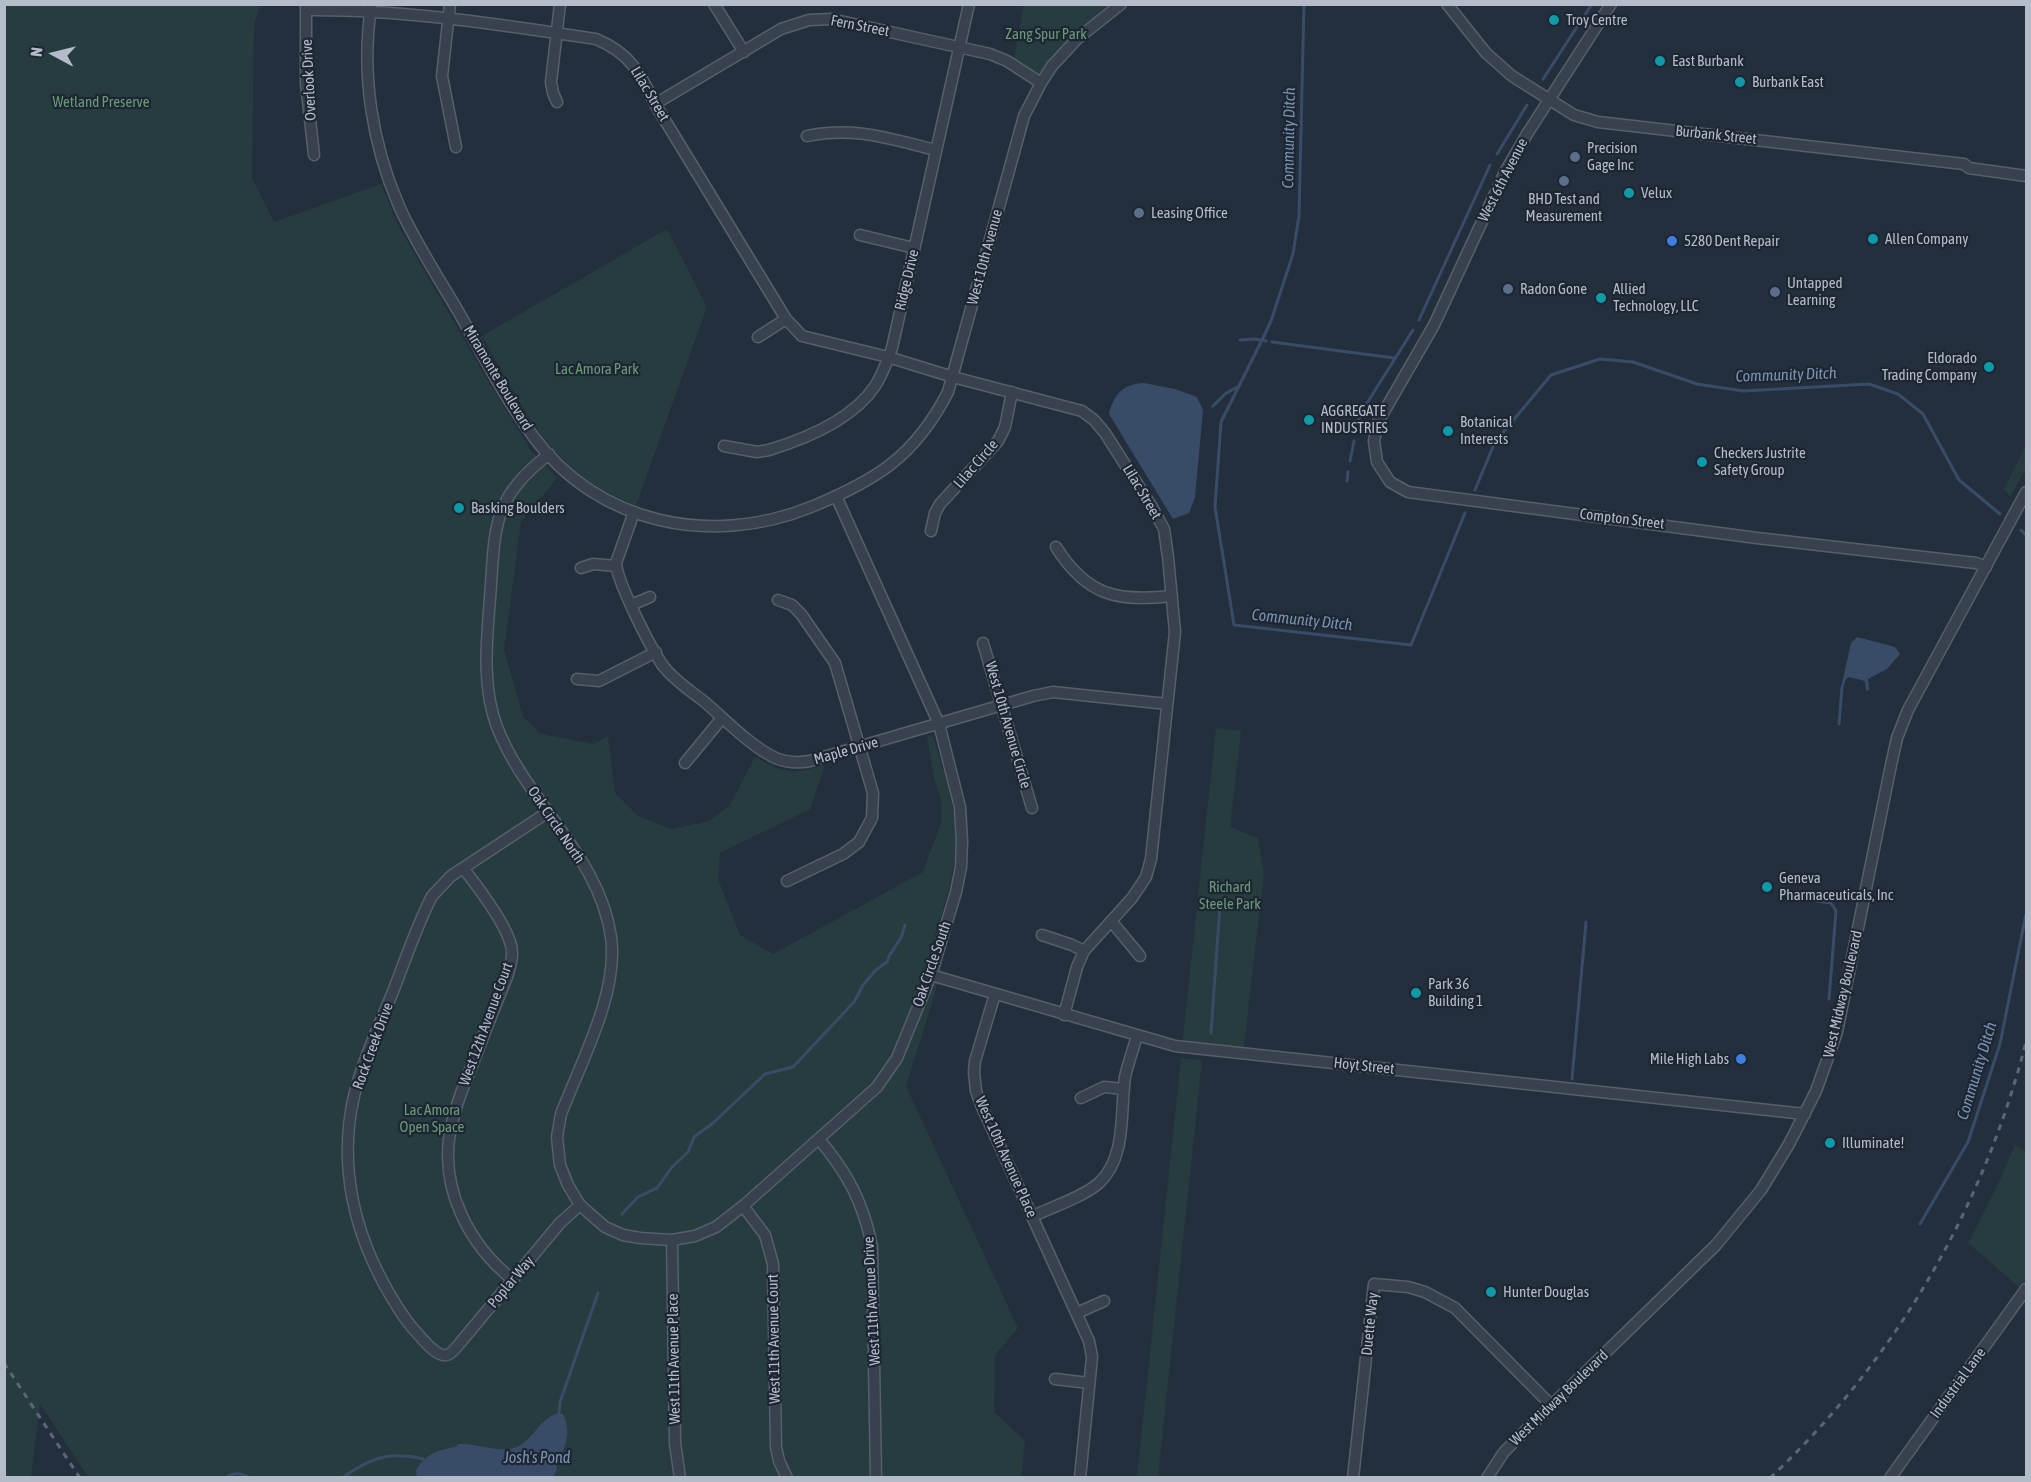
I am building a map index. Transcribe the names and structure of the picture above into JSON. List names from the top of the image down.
{
  "streets": {
    "street": [
      "Fern Street",
      "Overlook Drive",
      "Lilac Street",
      "Burbank Street",
      "West 6th Avenue",
      "West 10th Avenue",
      "Ridge Drive",
      "Miramonte Boulevard",
      "Lilac Circle",
      "Compton Street",
      "West 10th Avenue Circle",
      "Maple Drive",
      "Oak Circle North",
      "Oak Circle South",
      "West Midway Boulevard",
      "West 12th Avenue Court",
      "Rock Creek Drive",
      "Hoyt Street",
      "West 10th Avenue Place",
      "Poplar Way",
      "West 11th Avenue Drive",
      "Duette Way",
      "West 11th Avenue Court",
      "West 11th Avenue Place",
      "Industrial Lane"
    ]
  },
  "crossings": [
    ["Fern Street", "Lilac Street"],
    ["Fern Street", "West 10th Avenue"],
    ["Fern Street", "Ridge Drive"],
    ["Overlook Drive", "Lilac Street"],
    ["Lilac Street", "West 10th Avenue"],
    ["Lilac Street", "Ridge Drive"],
    ["Lilac Street", "Miramonte Boulevard"],
    ["Lilac Street", "Lilac Circle"],
    ["Lilac Street", "Maple Drive"],
    ["Lilac Street", "Hoyt Street"],
    ["Burbank Street", "West 6th Avenue"],
    ["West 6th Avenue", "Compton Street"],
    ["West 10th Avenue", "Miramonte Boulevard"],
    ["West 10th Avenue", "Oak Circle South"],
    ["Miramonte Boulevard", "Oak Circle North"],
    ["Miramonte Boulevard", "Oak Circle South"],
    ["Compton Street", "West Midway Boulevard"],
    ["West 10th Avenue Circle", "Maple Drive"],
    ["Maple Drive", "Oak Circle South"],
    ["Oak Circle North", "Oak Circle South"],
    ["Oak Circle North", "Rock Creek Drive"],
    ["Oak Circle North", "Poplar Way"],
    ["Oak Circle South", "Hoyt Street"],
    ["Oak Circle South", "Poplar Way"],
    ["Oak Circle South", "West 11th Avenue Drive"],
    ["Oak Circle South", "West 11th Avenue Court"],
    ["Oak Circle South", "West 11th Avenue Place"],
    ["West Midway Boulevard", "Hoyt Street"],
    ["West Midway Boulevard", "Duette Way"],
    ["West 12th Avenue Court", "Rock Creek Drive"],
    ["West 12th Avenue Court", "Poplar Way"],
    ["Rock Creek Drive", "Poplar Way"],
    ["Hoyt Street", "West 10th Avenue Place"]
  ],
  "water": ["Community Ditch", "Josh's Pond"],
  "parks": [
    "Zang Spur Park",
    "Wetland Preserve",
    "Lac Amora Park",
    "Richard Steele Park",
    "Lac Amora Open Space"
  ],
  "places": [
    "Troy Centre",
    "East Burbank",
    "Burbank East",
    "Precision Gage Inc",
    "BHD Test and Measurement",
    "Velux",
    "Leasing Office",
    "Allen Company",
    "5280 Dent Repair",
    "Radon Gone",
    "Untapped Learning",
    "Allied Technology, LLC",
    "Eldorado Trading Company",
    "AGGREGATE INDUSTRIES",
    "Botanical Interests",
    "Checkers Justrite Safety Group",
    "Basking Boulders",
    "Geneva Pharmaceuticals, Inc",
    "Park 36 Building 1",
    "Mile High Labs",
    "Illuminate!",
    "Hunter Douglas"
  ],
  "north": "left"
}
